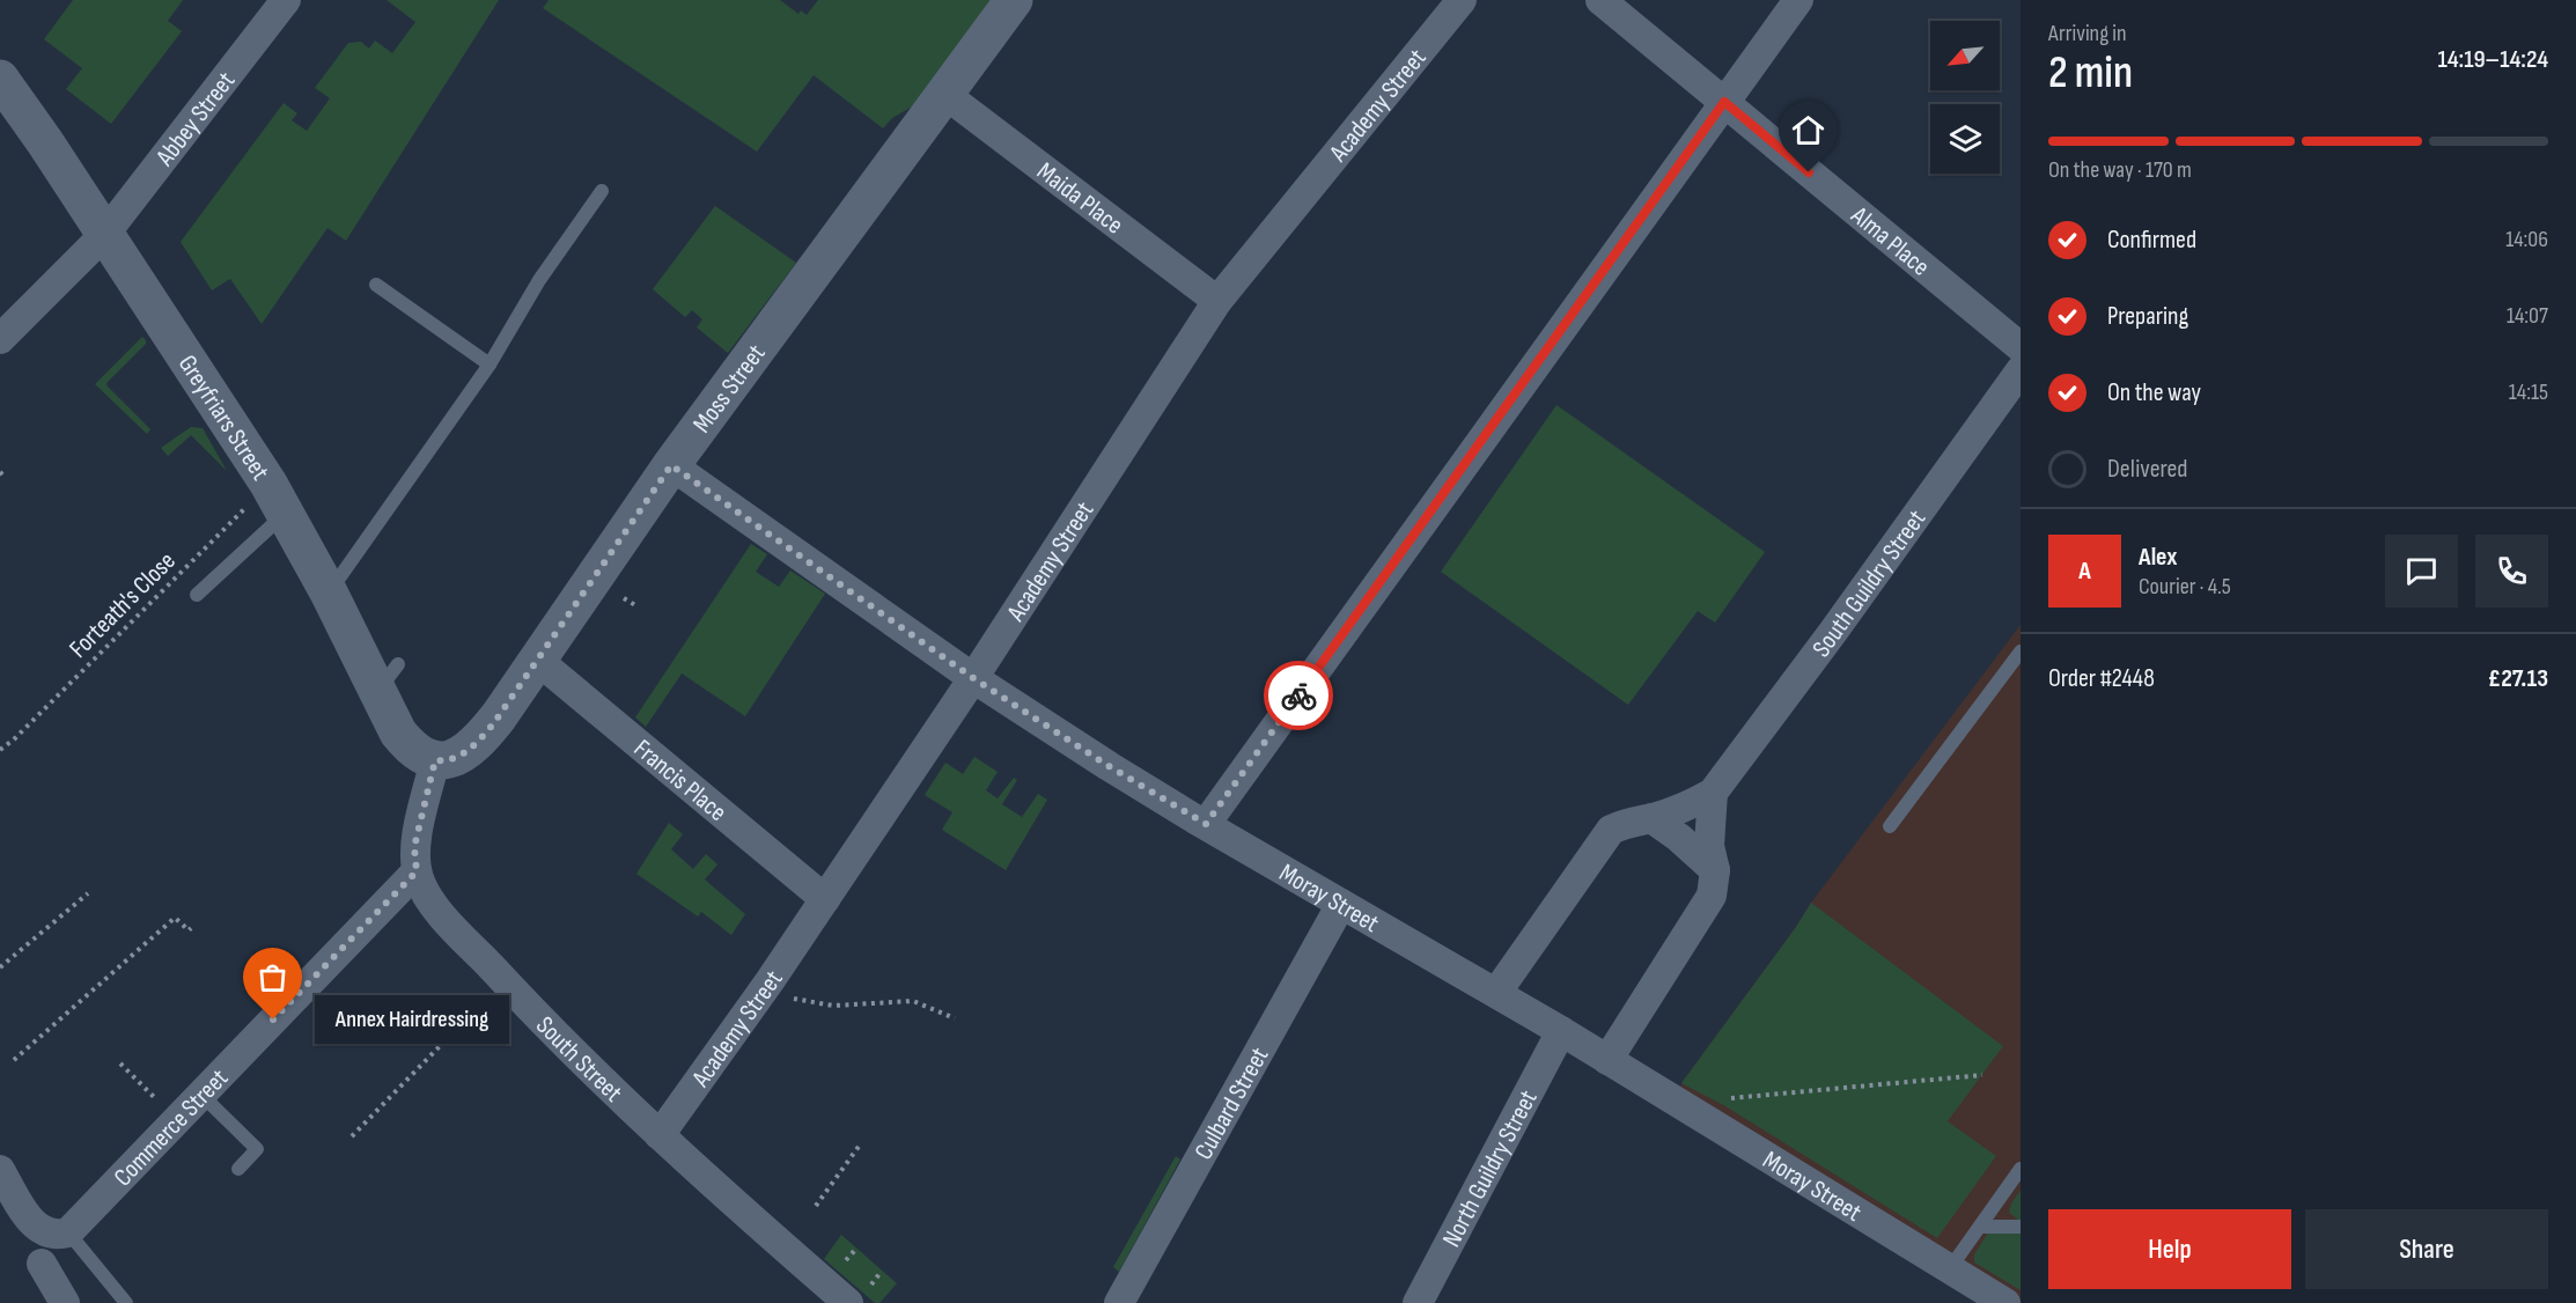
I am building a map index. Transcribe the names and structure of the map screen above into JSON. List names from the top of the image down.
{
  "streets": {
    "street": [
      "Academy Street",
      "Abbey Street",
      "Maida Place",
      "Alma Place",
      "Moss Street",
      "Greyfriars Street",
      "South Guildry Street",
      "Francis Place",
      "Moray Street",
      "South Street",
      "Culbard Street",
      "Commerce Street",
      "North Guildry Street"
    ],
    "path": ["Forteath's Close"]
  },
  "crossings": [
    ["Academy Street", "Maida Place"],
    ["Academy Street", "Francis Place"],
    ["Academy Street", "Moray Street"],
    ["Academy Street", "South Street"],
    ["Abbey Street", "Greyfriars Street"],
    ["Maida Place", "Moss Street"],
    ["Moss Street", "Greyfriars Street"],
    ["Moss Street", "Francis Place"],
    ["Moss Street", "Moray Street"],
    ["Moss Street", "South Street"],
    ["Greyfriars Street", "Forteath's Close"],
    ["Greyfriars Street", "South Street"],
    ["South Guildry Street", "Moray Street"],
    ["Moray Street", "Culbard Street"],
    ["Moray Street", "North Guildry Street"],
    ["South Street", "Commerce Street"]
  ],
  "places": ["Annex Hairdressing"],
  "north": "bottom left",
  "page": {
    "heading": ["2 min", "Arriving in", "14:19–14:24"],
    "panel": [
      "Alex",
      "Courier · 4.5",
      "Order #2448",
      "£27.13"
    ],
    "bar": "On the way · 170 m",
    "list": [
      ["Confirmed", "14:06"],
      ["Preparing", "14:07"],
      ["On the way", "14:15"],
      "Delivered"
    ],
    "round": "A",
    "bubble": "Annex Hairdressing",
    "buttons": ["Help", "Share"]
  }
}
